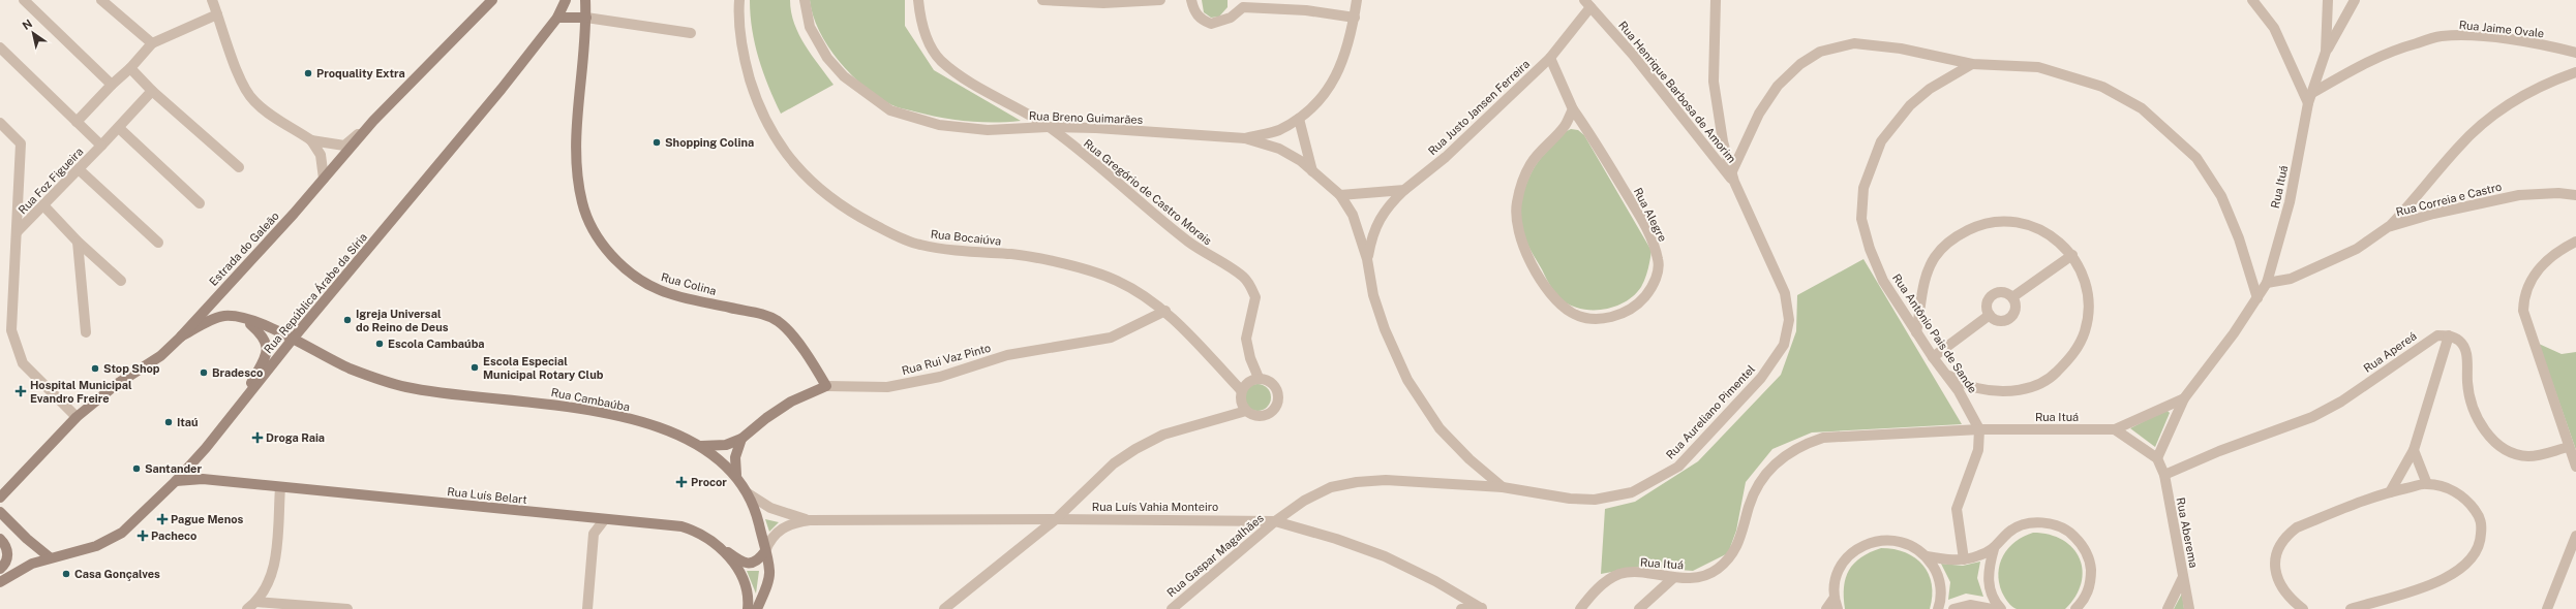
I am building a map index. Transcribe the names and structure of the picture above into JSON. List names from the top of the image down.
{
  "streets": {
    "street": [
      "Rua Jaime Ovale",
      "Rua Henrique Barbosa de Amorim",
      "Rua Justo Jansen Ferreira",
      "Rua Breno Guimarães",
      "Rua Foz Figueira",
      "Rua Ituá",
      "Rua Gregório de Castro Morais",
      "Rua Correia e Castro",
      "Rua Alegre",
      "Rua Bocaiúva",
      "Estrada do Galeão",
      "Rua Colina",
      "Rua República Árabe da Síria",
      "Rua Antônio Pais de Sande",
      "Rua Apereá",
      "Rua Rui Vaz Pinto",
      "Rua Cambaúba",
      "Rua Aureliano Pimentel",
      "Rua Luís Belart",
      "Rua Luís Vahia Monteiro",
      "Rua Aberema",
      "Rua Gaspar Magalhães"
    ]
  },
  "crossings": [
    ["Rua Jaime Ovale", "Rua Ituá"],
    ["Rua Henrique Barbosa de Amorim", "Rua Justo Jansen Ferreira"],
    ["Rua Henrique Barbosa de Amorim", "Rua Aureliano Pimentel"],
    ["Rua Justo Jansen Ferreira", "Rua Breno Guimarães"],
    ["Rua Justo Jansen Ferreira", "Rua Alegre"],
    ["Rua Breno Guimarães", "Rua Gregório de Castro Morais"],
    ["Rua Breno Guimarães", "Rua Aureliano Pimentel"],
    ["Rua Ituá", "Rua Correia e Castro"],
    ["Rua Ituá", "Rua Antônio Pais de Sande"],
    ["Rua Gregório de Castro Morais", "Rua Bocaiúva"],
    ["Rua Bocaiúva", "Rua Rui Vaz Pinto"],
    ["Estrada do Galeão", "Rua Cambaúba"],
    ["Rua Colina", "Rua Rui Vaz Pinto"],
    ["Rua República Árabe da Síria", "Rua Cambaúba"],
    ["Rua República Árabe da Síria", "Rua Luís Belart"],
    ["Rua Apereá", "Rua Aberema"],
    ["Rua Rui Vaz Pinto", "Rua Cambaúba"],
    ["Rua Aureliano Pimentel", "Rua Luís Vahia Monteiro"],
    ["Rua Aureliano Pimentel", "Rua Gaspar Magalhães"],
    ["Rua Luís Vahia Monteiro", "Rua Gaspar Magalhães"]
  ],
  "places": {
    "other": [
      "Proquality Extra",
      "Shopping Colina",
      "Igreja Universal do Reino de Deus",
      "Escola Cambaúba",
      "Escola Especial Municipal Rotary Club",
      "Stop Shop",
      "Bradesco",
      "Itaú",
      "Santander",
      "Casa Gonçalves"
    ],
    "health": [
      "Hospital Municipal Evandro Freire",
      "Droga Raia",
      "Procor",
      "Pague Menos",
      "Pacheco"
    ]
  },
  "north": "top left"
}
